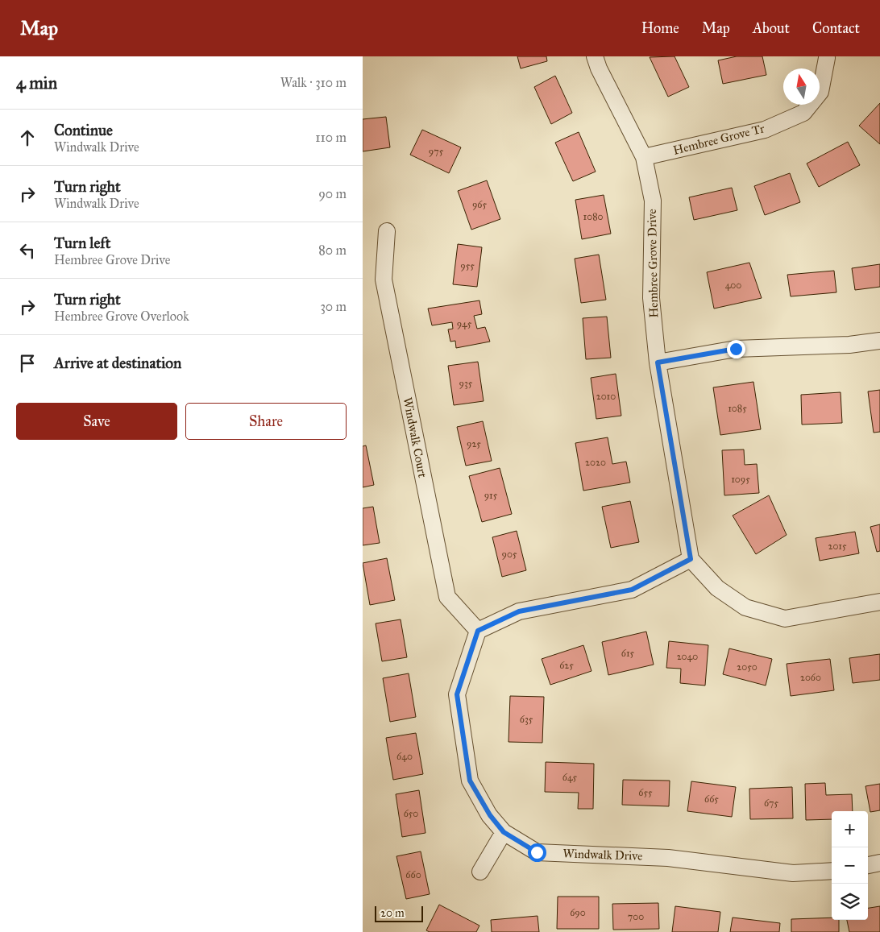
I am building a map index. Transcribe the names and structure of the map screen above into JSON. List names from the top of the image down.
{
  "streets": {
    "street": [
      "Hembree Grove Tr",
      "Hembree Grove Drive",
      "Windwalk Court",
      "Windwalk Drive"
    ]
  },
  "crossings": [
    ["Hembree Grove Tr", "Hembree Grove Drive"],
    ["Windwalk Court", "Windwalk Drive"]
  ],
  "house_numbers": [
    "975",
    "965",
    "1080",
    "955",
    "400",
    "945",
    "935",
    "2010",
    "1085",
    "925",
    "2020",
    "1095",
    "915",
    "2015",
    "905",
    "615",
    "2040",
    "625",
    "2050",
    "2060",
    "635",
    "640",
    "645",
    "655",
    "665",
    "675",
    "650",
    "660",
    "690",
    "700"
  ],
  "scale_bar": "20 m",
  "north": "top",
  "page": {
    "header": "Map",
    "nav": [
      "Home",
      "Map",
      "About",
      "Contact"
    ],
    "heading": ["4 min", "Walk · 310 m"],
    "list": [
      ["Continue", "Windwalk Drive", "110 m"],
      ["Turn right", "Windwalk Drive", "90 m"],
      ["Turn left", "Hembree Grove Drive", "80 m"],
      ["Turn right", "Hembree Grove Overlook", "30 m"],
      "Arrive at destination"
    ],
    "buttons": ["Save", "Share"],
    "map_buttons": ["+", "−"],
    "scale": "20 m"
  }
}
